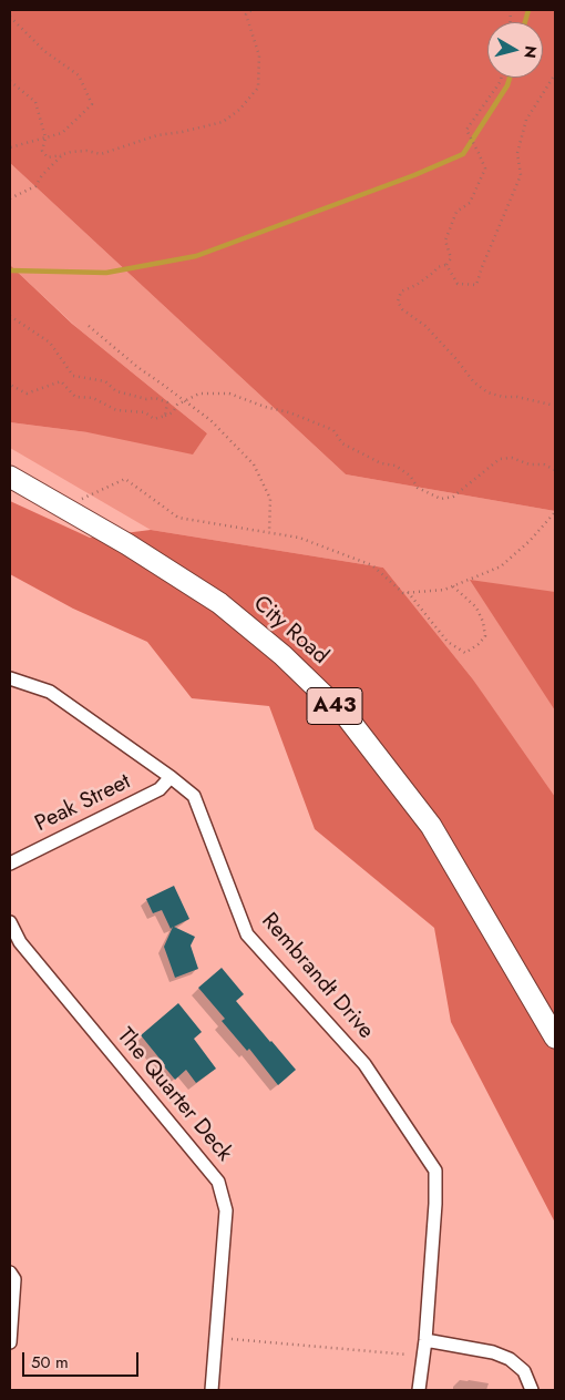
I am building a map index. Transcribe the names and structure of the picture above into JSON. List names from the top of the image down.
{
  "streets": {
    "highway": ["City Road", "A43"],
    "street": ["Peak Street", "Rembrandt Drive", "The Quarter Deck"]
  },
  "crossings": [
    ["Peak Street", "Rembrandt Drive"]
  ],
  "scale_bar": "50 m",
  "north": "right"
}
